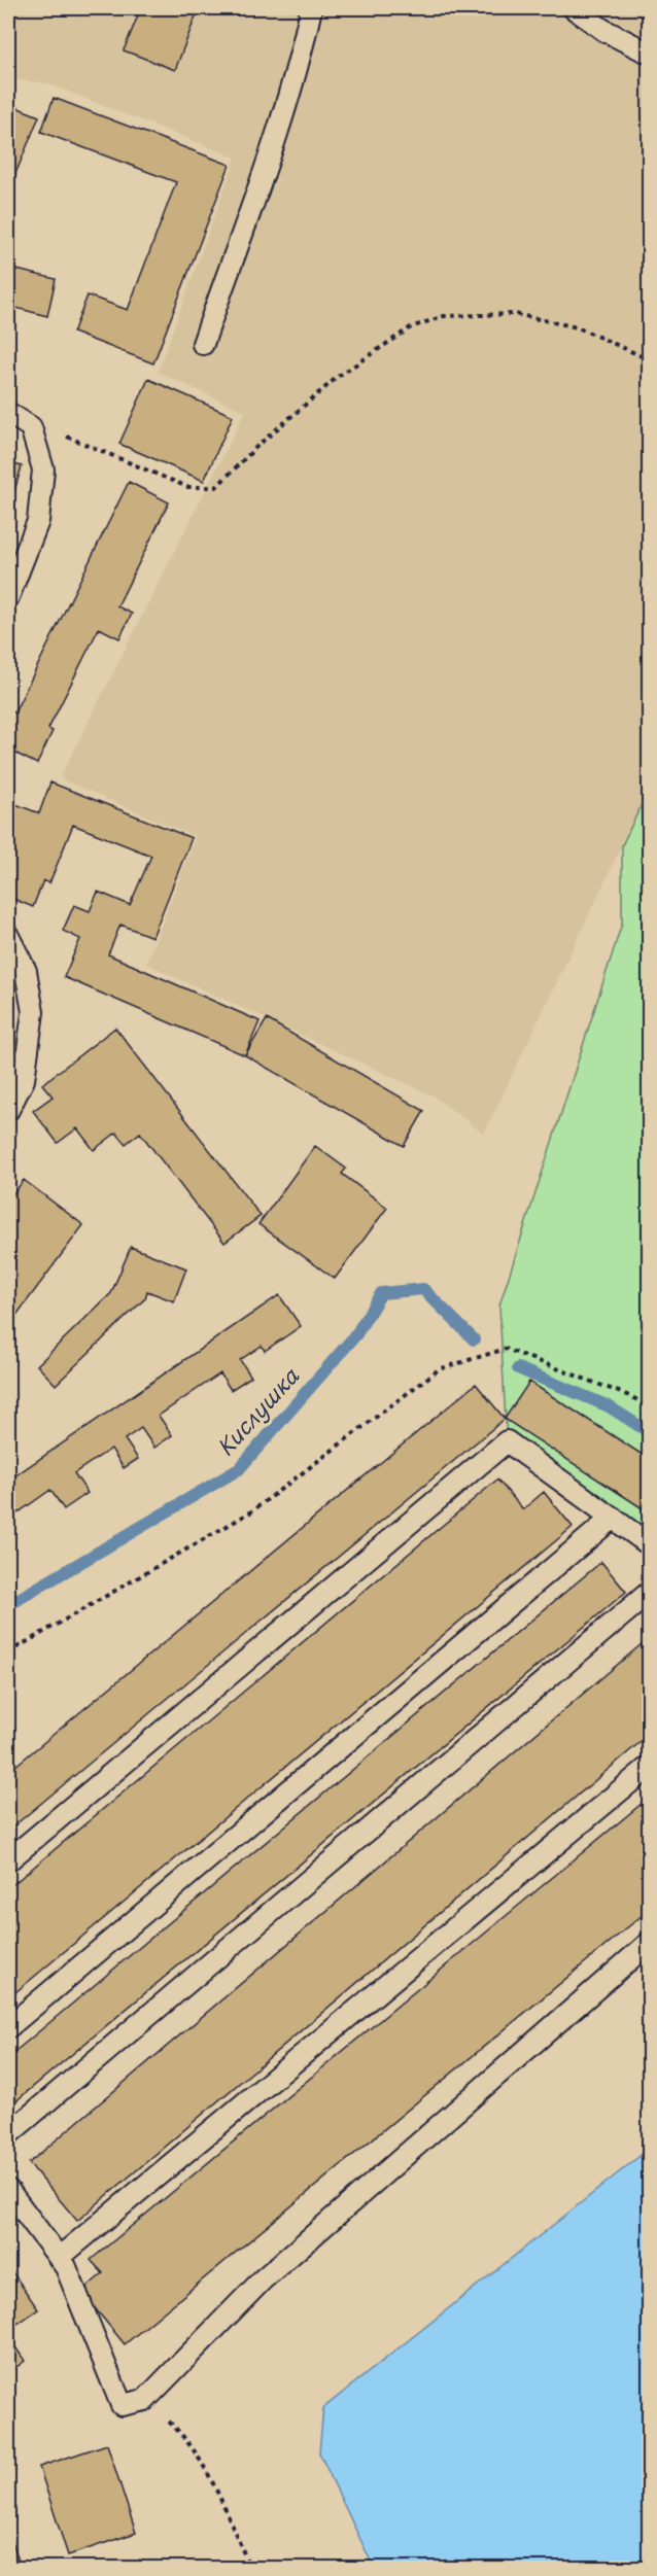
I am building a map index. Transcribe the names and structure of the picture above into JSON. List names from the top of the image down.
{
  "water": ["Кислушка"]
}
